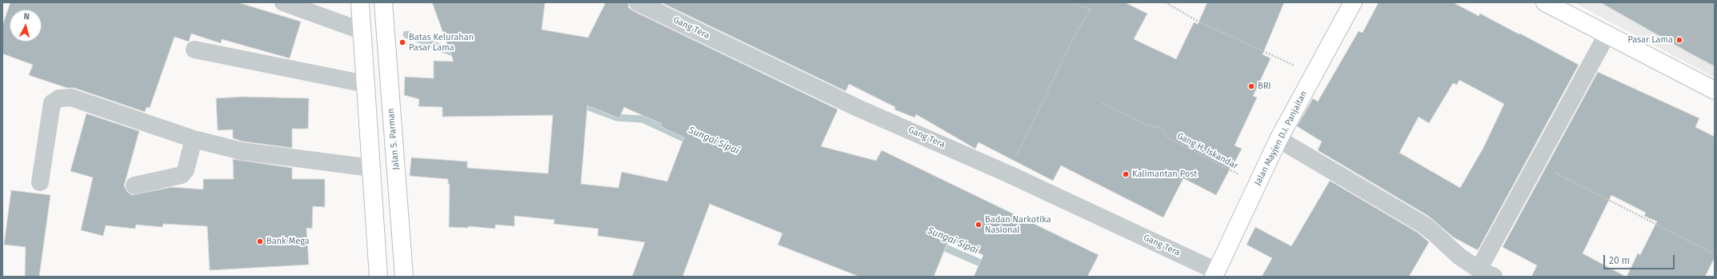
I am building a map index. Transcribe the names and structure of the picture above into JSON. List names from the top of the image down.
{
  "streets": {
    "main road": ["Jalan Mayjen D.I. Panjaitan", "Jalan S. Parman"],
    "street": ["Gang Tera"],
    "path": ["Gang H. Iskandar"]
  },
  "crossings": [
    ["Gang Tera", "Jalan Mayjen D.I. Panjaitan"],
    ["Jalan Mayjen D.I. Panjaitan", "Gang H. Iskandar"]
  ],
  "water": ["Sungai Sipai"],
  "places": [
    "Pasar Lama",
    "Batas Kelurahan Pasar Lama",
    "BRI",
    "Kalimantan Post",
    "Badan Narkotika Nasional",
    "Bank Mega"
  ],
  "scale_bar": "20 m",
  "north": "top"
}
